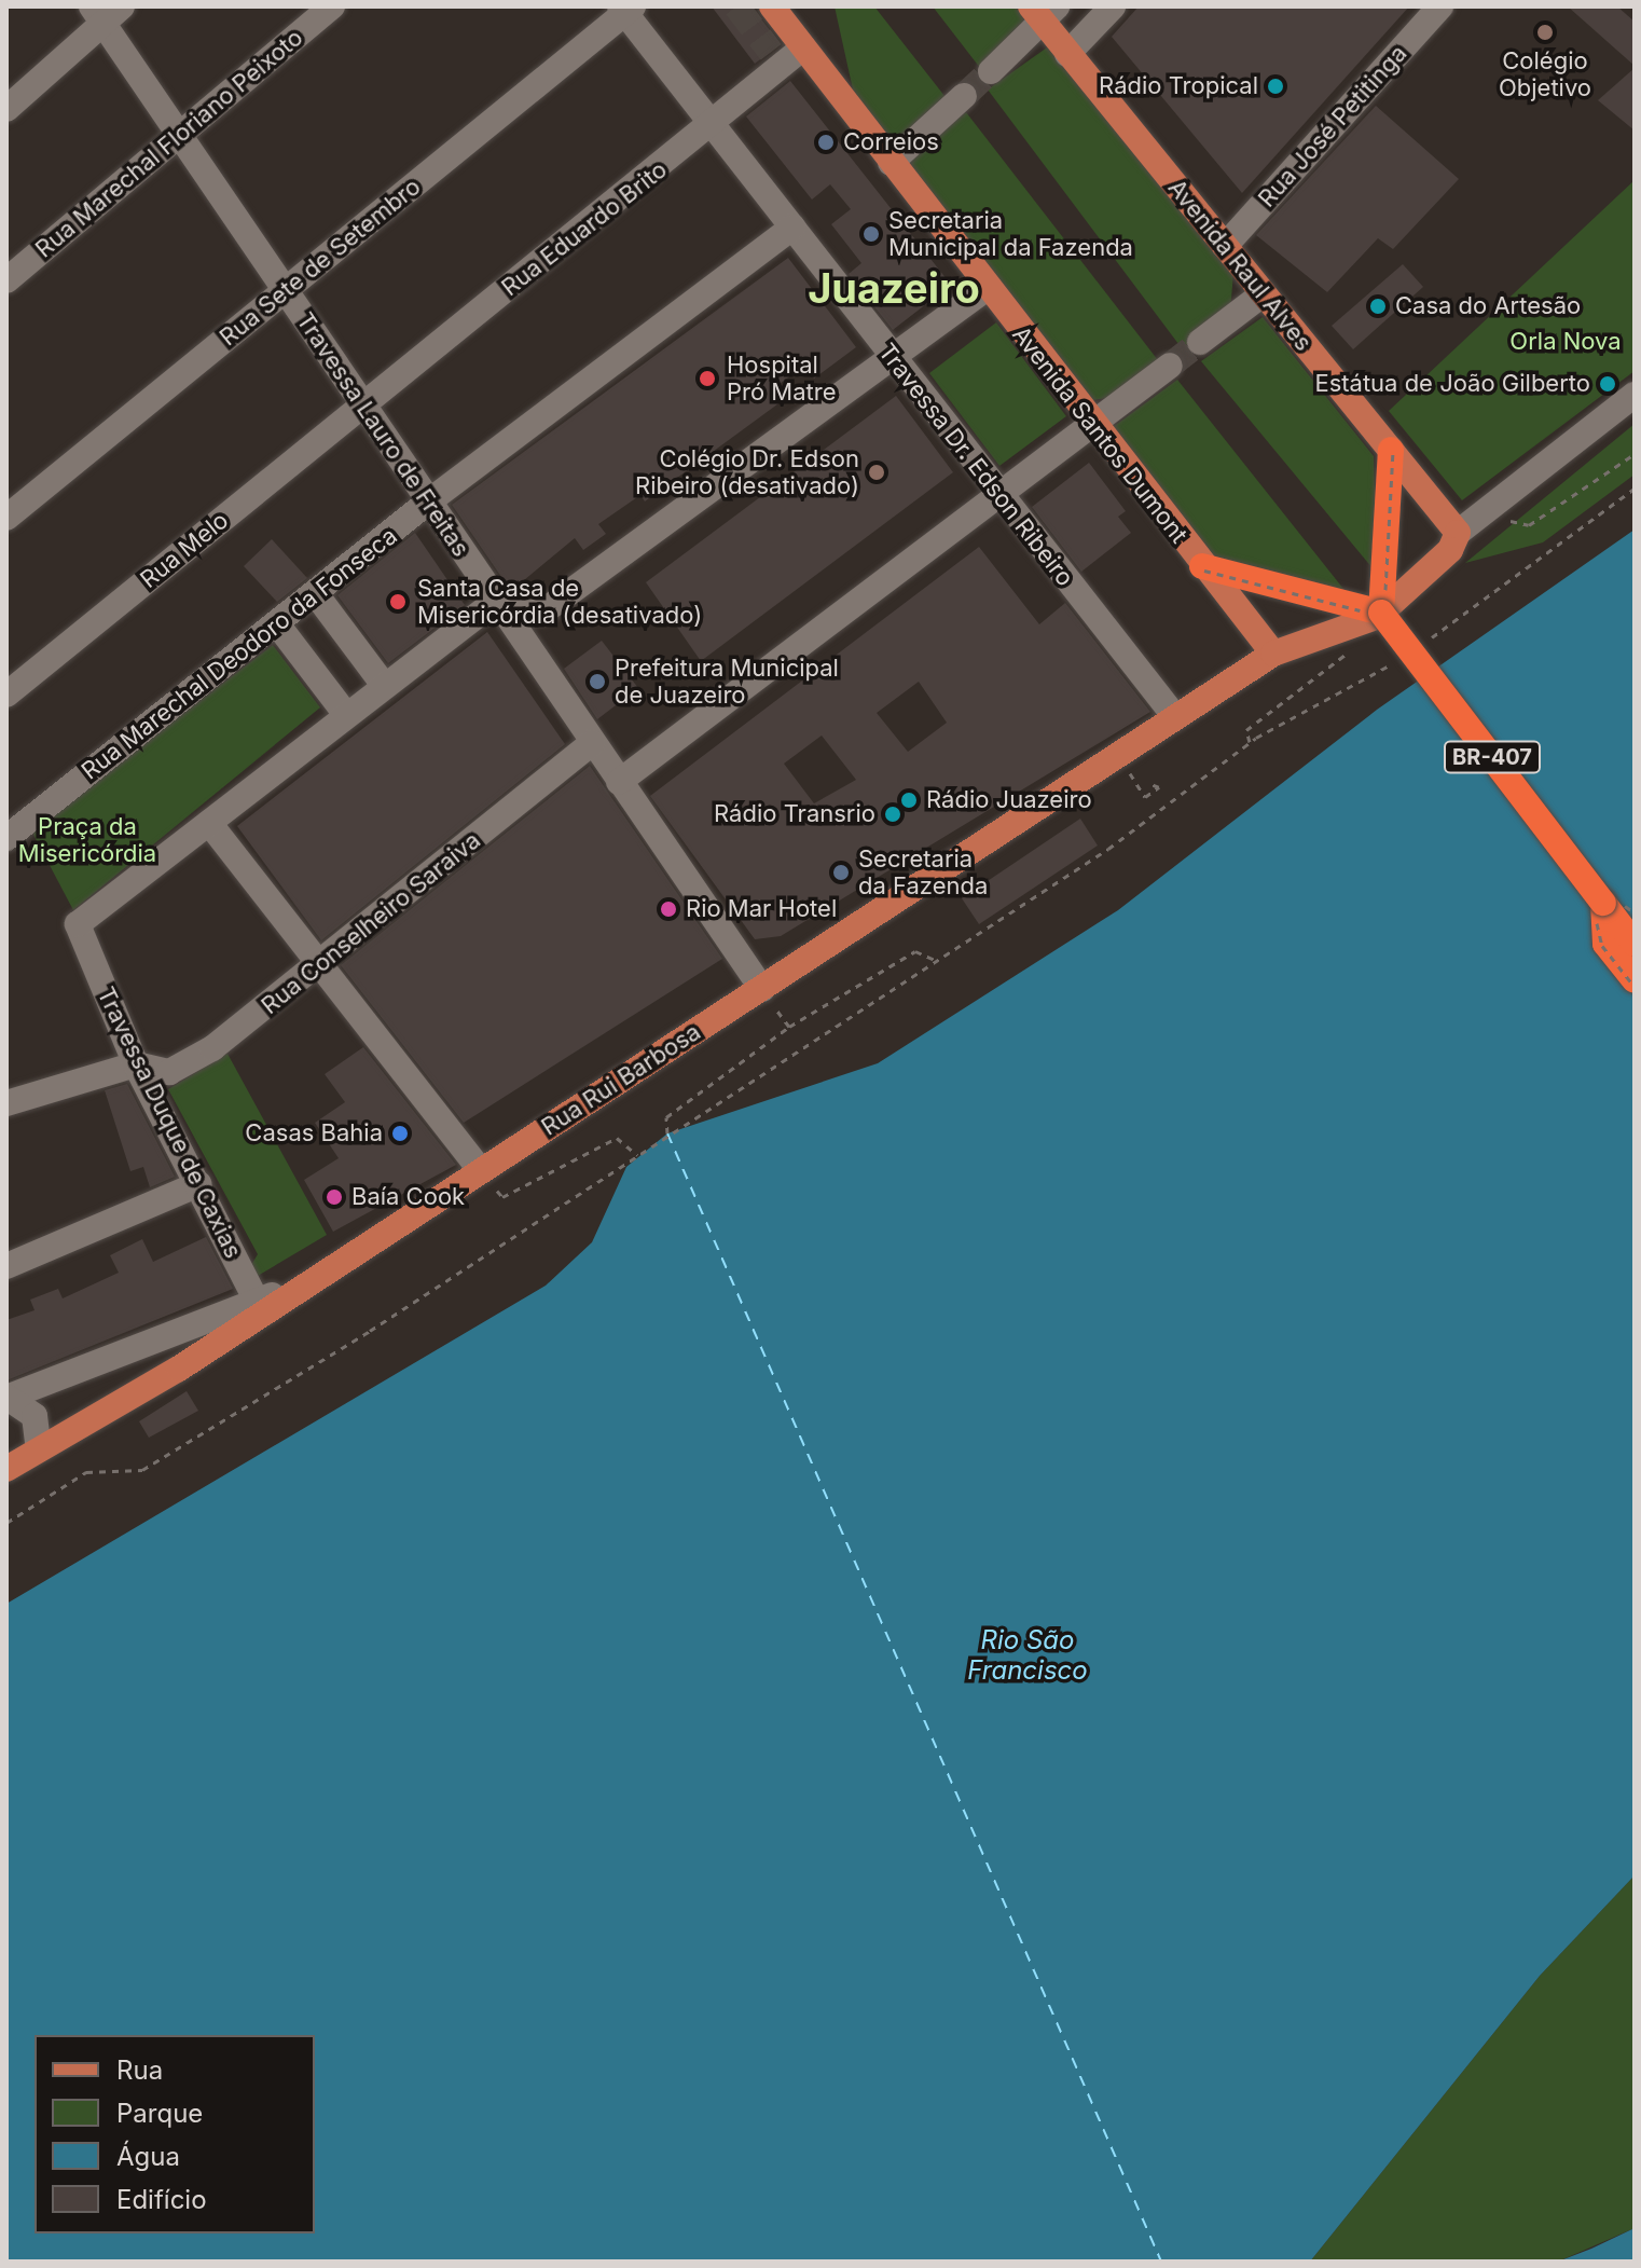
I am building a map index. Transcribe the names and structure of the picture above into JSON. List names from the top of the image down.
{
  "streets": {
    "highway": ["BR-407"],
    "main road": ["Avenida Raul Alves", "Avenida Santos Dumont", "Rua Rui Barbosa"],
    "street": [
      "Rua José Petitinga",
      "Rua Marechal Floriano Peixoto",
      "Rua Eduardo Brito",
      "Rua Sete de Setembro",
      "Travessa Lauro de Freitas",
      "Travessa Dr. Edson Ribeiro",
      "Rua Melo",
      "Rua Marechal Deodoro da Fonseca",
      "Rua Conselheiro Saraiva",
      "Travessa Duque de Caxias"
    ]
  },
  "crossings": [
    ["Rua José Petitinga", "Avenida Raul Alves"],
    ["Rua Marechal Floriano Peixoto", "Travessa Lauro de Freitas"],
    ["Rua Eduardo Brito", "Travessa Lauro de Freitas"],
    ["Rua Eduardo Brito", "Avenida Santos Dumont"],
    ["Rua Eduardo Brito", "Travessa Dr. Edson Ribeiro"],
    ["Rua Eduardo Brito", "Rua Melo"],
    ["Rua Sete de Setembro", "Travessa Lauro de Freitas"],
    ["Rua Sete de Setembro", "Travessa Dr. Edson Ribeiro"],
    ["Travessa Lauro de Freitas", "Rua Melo"],
    ["Travessa Lauro de Freitas", "Rua Marechal Deodoro da Fonseca"],
    ["Travessa Lauro de Freitas", "Rua Conselheiro Saraiva"],
    ["Travessa Lauro de Freitas", "Rua Rui Barbosa"],
    ["Avenida Santos Dumont", "Rua Rui Barbosa"],
    ["Travessa Dr. Edson Ribeiro", "Rua Marechal Deodoro da Fonseca"],
    ["Travessa Dr. Edson Ribeiro", "Rua Rui Barbosa"],
    ["BR-407", "Rua Rui Barbosa"],
    ["Rua Conselheiro Saraiva", "Travessa Duque de Caxias"],
    ["Rua Rui Barbosa", "Travessa Duque de Caxias"]
  ],
  "districts": ["Juazeiro"],
  "water": ["Rio São Francisco"],
  "parks": ["Orla Nova", "Praça da Misericórdia"],
  "places": [
    "Colégio Objetivo",
    "Rádio Tropical",
    "Correios",
    "Secretaria Municipal da Fazenda",
    "Casa do Artesão",
    "Hospital Pró Matre",
    "Estátua de João Gilberto",
    "Colégio Dr. Edson Ribeiro (desativado)",
    "Santa Casa de Misericórdia (desativado)",
    "Prefeitura Municipal de Juazeiro",
    "Rádio Juazeiro",
    "Rádio Transrio",
    "Secretaria da Fazenda",
    "Rio Mar Hotel",
    "Casas Bahia",
    "Baía Cook"
  ],
  "legend": [
    "Rua",
    "Parque",
    "Água",
    "Edifício"
  ]
}
